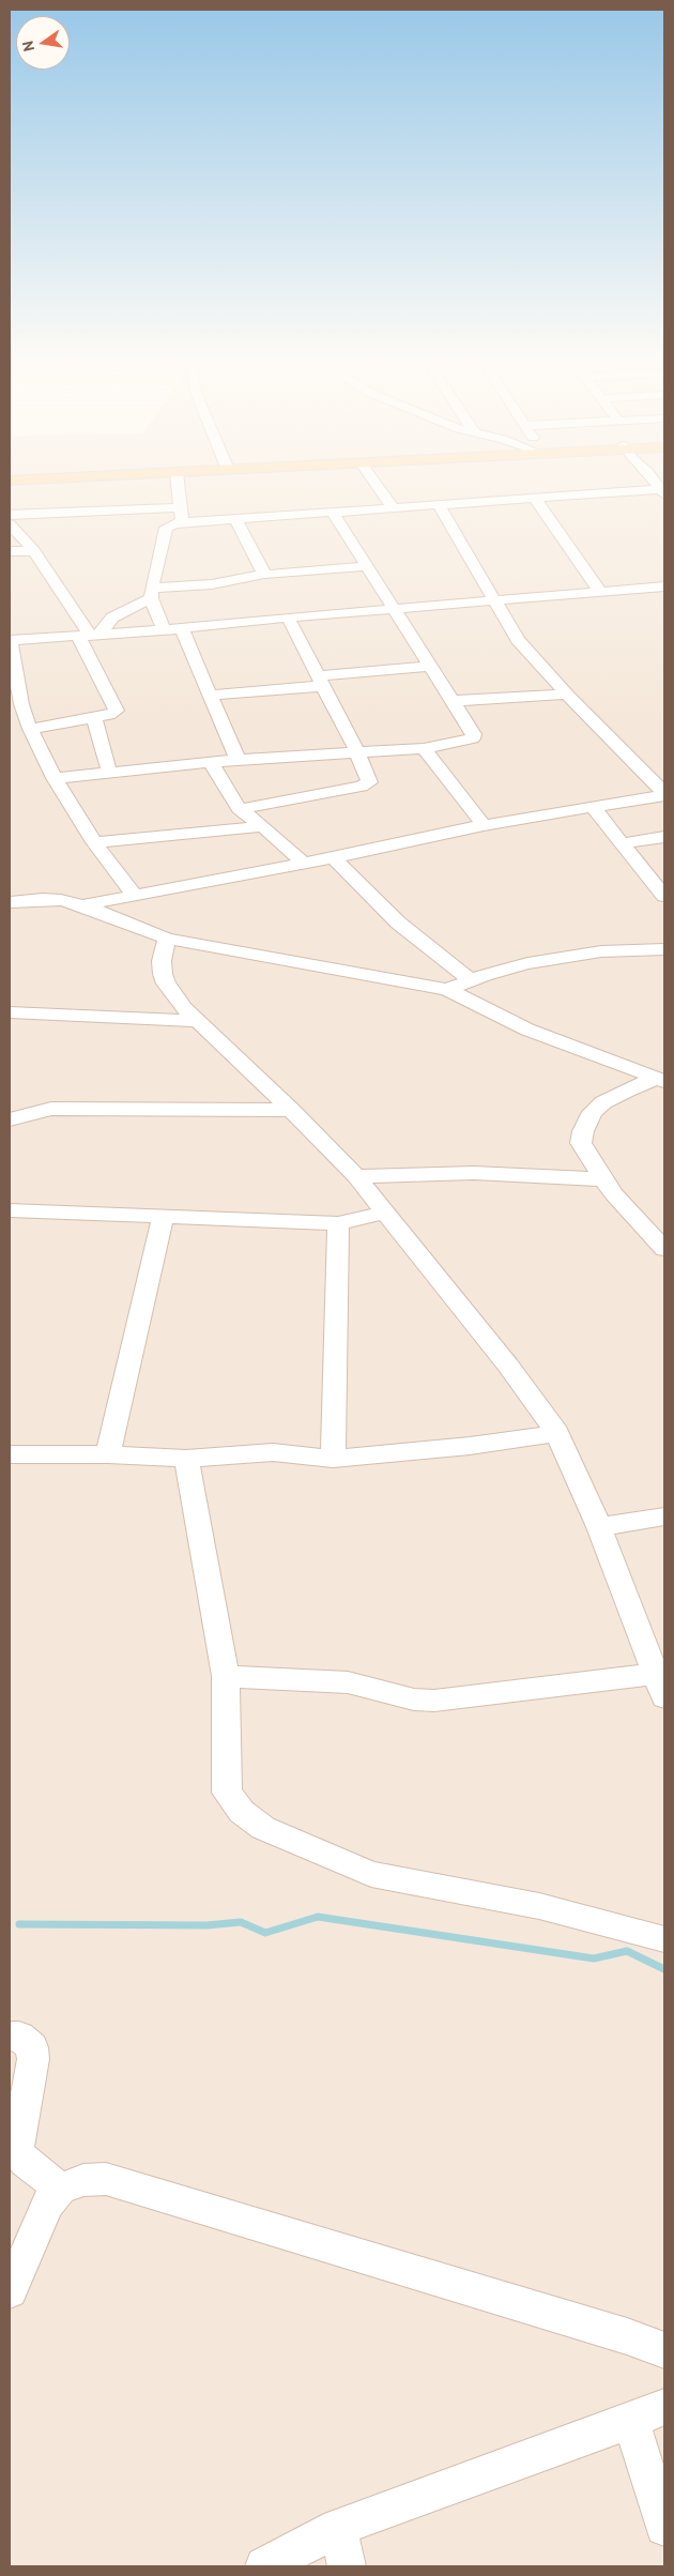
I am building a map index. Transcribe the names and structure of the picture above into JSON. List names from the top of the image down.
{
  "north": "left"
}
